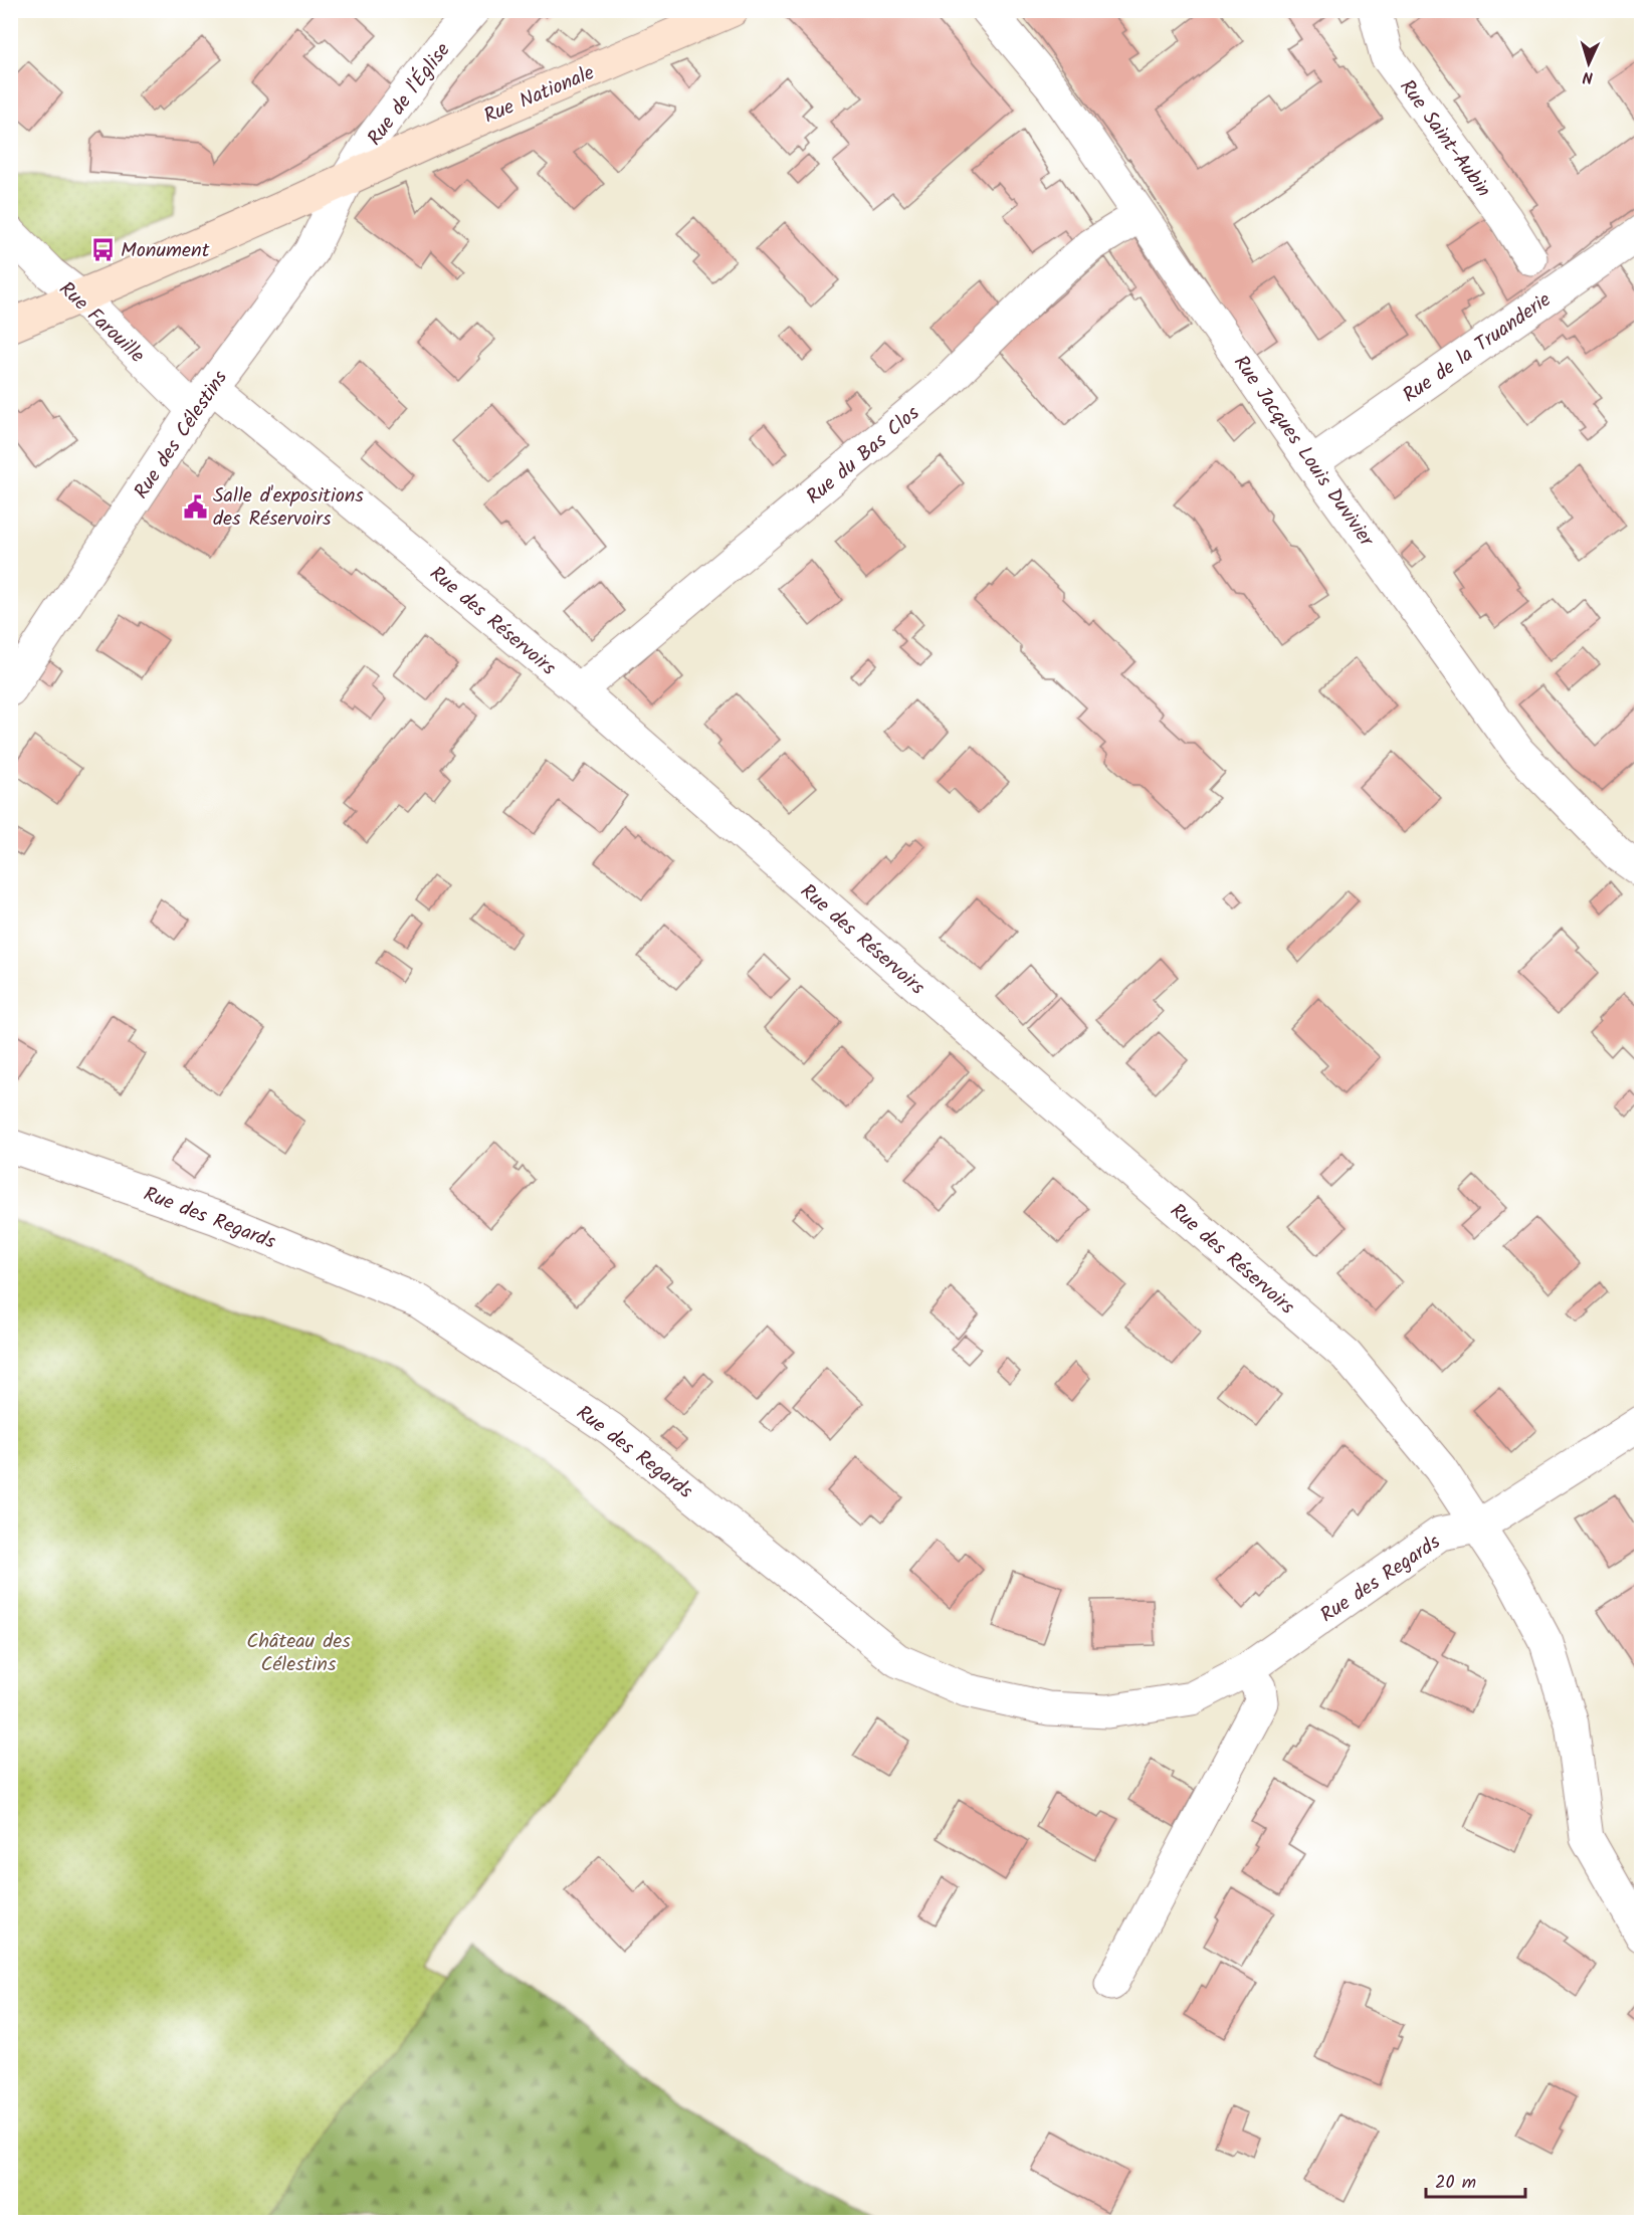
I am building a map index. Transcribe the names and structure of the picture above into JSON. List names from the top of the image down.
{
  "streets": {
    "main road": ["Rue Nationale"],
    "street": [
      "Rue de l'Église",
      "Rue Saint-Aubin",
      "Rue Farouille",
      "Rue de la Truanderie",
      "Rue des Célestins",
      "Rue Jacques Louis Duvivier",
      "Rue du Bas Clos",
      "Rue des Réservoirs",
      "Rue des Regards"
    ]
  },
  "crossings": [
    ["Rue de l'Église", "Rue Nationale"],
    ["Rue de l'Église", "Rue des Célestins"],
    ["Rue Nationale", "Rue Farouille"],
    ["Rue Nationale", "Rue des Célestins"],
    ["Rue Saint-Aubin", "Rue de la Truanderie"],
    ["Rue Farouille", "Rue des Célestins"],
    ["Rue Farouille", "Rue des Réservoirs"],
    ["Rue de la Truanderie", "Rue Jacques Louis Duvivier"],
    ["Rue des Célestins", "Rue des Réservoirs"],
    ["Rue Jacques Louis Duvivier", "Rue du Bas Clos"],
    ["Rue du Bas Clos", "Rue des Réservoirs"],
    ["Rue des Réservoirs", "Rue des Regards"]
  ],
  "parks": ["Château des Célestins"],
  "places": {
    "bus stop": ["Monument"],
    "public building": ["Salle d'expositions des Réservoirs"]
  },
  "scale_bar": "20 m",
  "north": "bottom"
}
